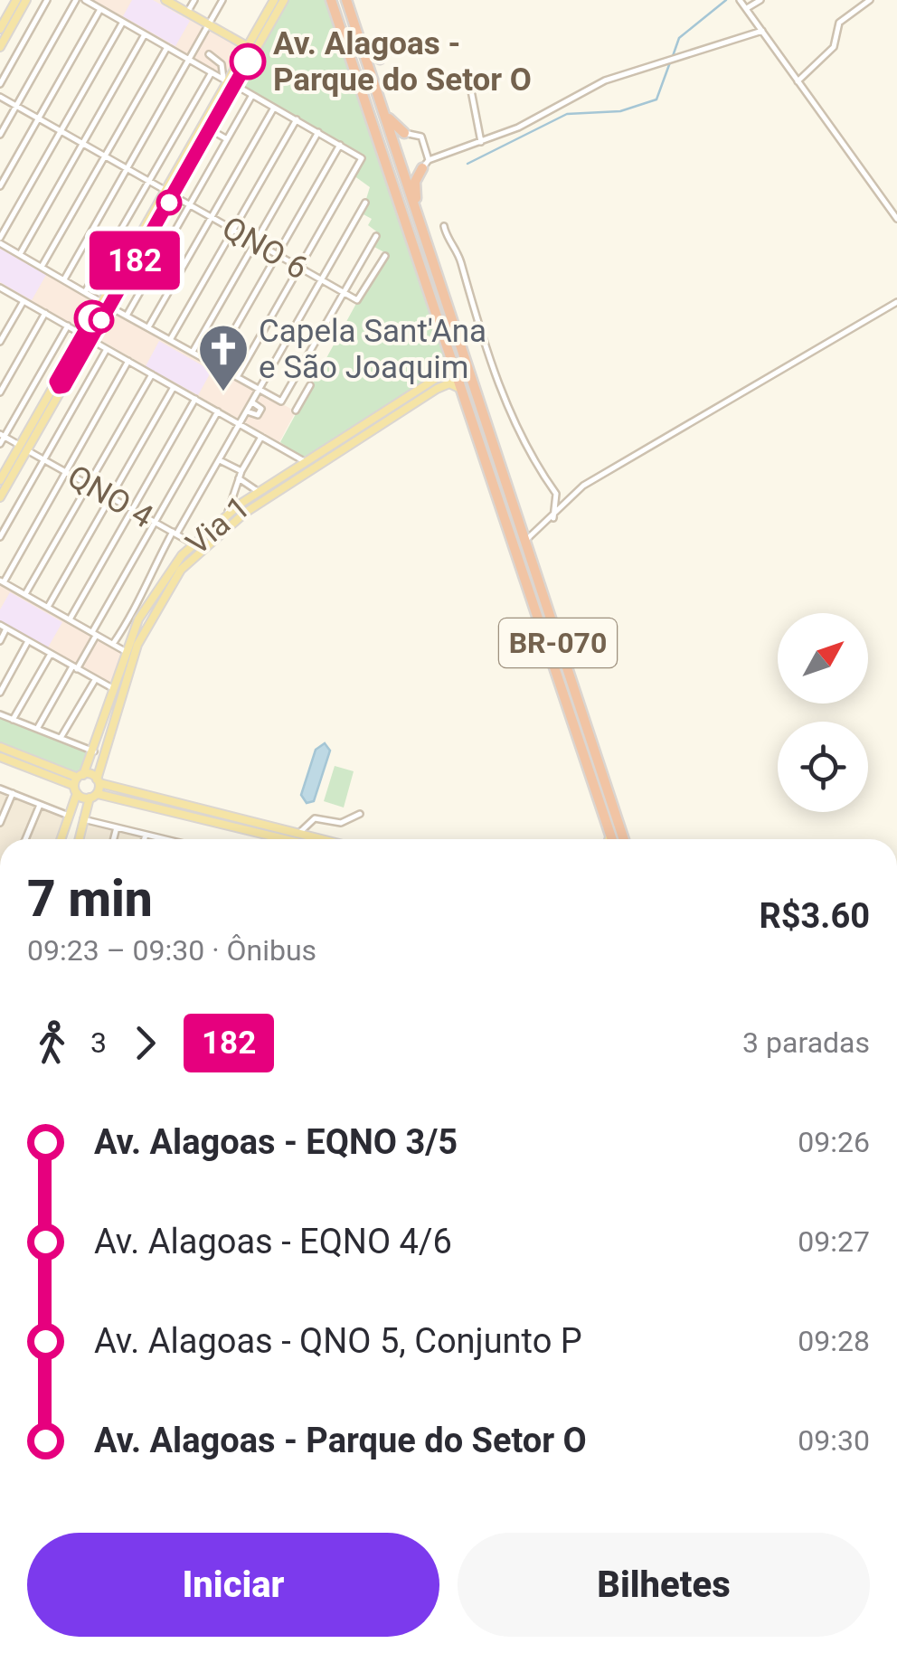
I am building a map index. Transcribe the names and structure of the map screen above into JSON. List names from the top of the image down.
{
  "streets": {
    "highway": ["BR-070"],
    "main road": ["Via 1"],
    "street": ["QNO 6", "QNO 4"]
  },
  "crossings": [
    ["QNO 4", "Via 1"],
    ["Via 1", "BR-070"]
  ],
  "places": {
    "other": ["Av. Alagoas - Parque do Setor O"],
    "church": ["Capela Sant'Ana e São Joaquim"]
  },
  "lines": ["bus line 182"],
  "north": "top right",
  "page": {
    "on_map": "182",
    "heading": ["7 min", "09:23 – 09:30 · Ônibus", "R$3.60"],
    "legs": ["3", "182", "3 paradas"],
    "list": [
      {
        "name": "Av. Alagoas - EQNO 3/5",
        "value": "09:26"
      },
      {
        "name": "Av. Alagoas - EQNO 4/6",
        "value": "09:27"
      },
      {
        "name": "Av. Alagoas - QNO 5, Conjunto P",
        "value": "09:28"
      },
      {
        "name": "Av. Alagoas - Parque do Setor O",
        "value": "09:30"
      }
    ],
    "buttons": ["Iniciar", "Bilhetes"]
  }
}
